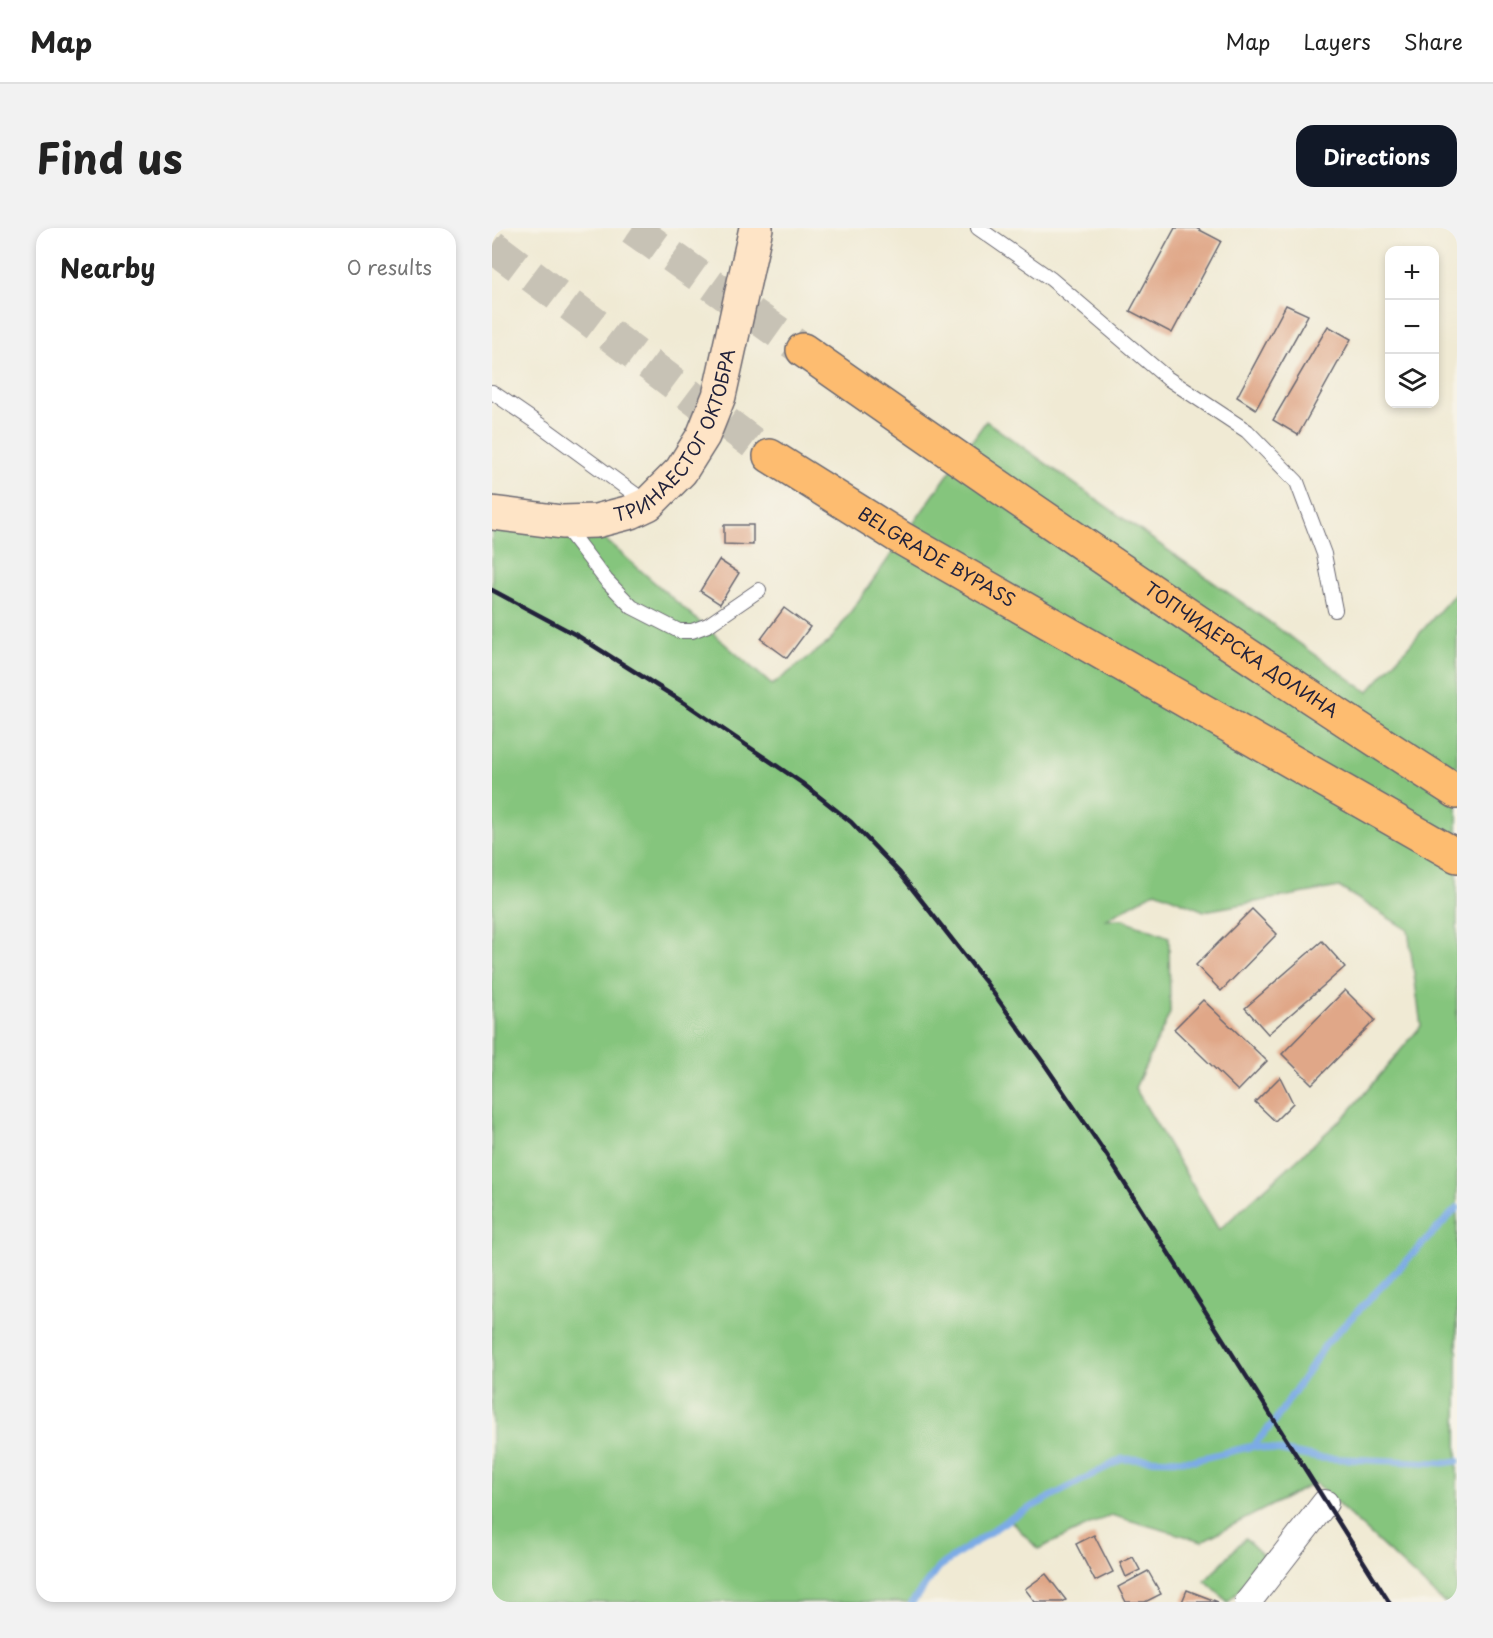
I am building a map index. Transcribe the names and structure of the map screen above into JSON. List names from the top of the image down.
{
  "streets": {
    "highway": ["BELGRADE BYPASS", "ТОПЧИДЕРСКА ДОЛИНА"],
    "street": ["ТРИНАЕСТОГ ОКТОБРА"]
  },
  "page": {
    "header": "Map",
    "nav": ["Map", "Layers", "Share"],
    "title": "Find us",
    "buttons": "Directions",
    "heading": ["Nearby", "0 results"],
    "map_buttons": ["+", "−"]
  }
}
